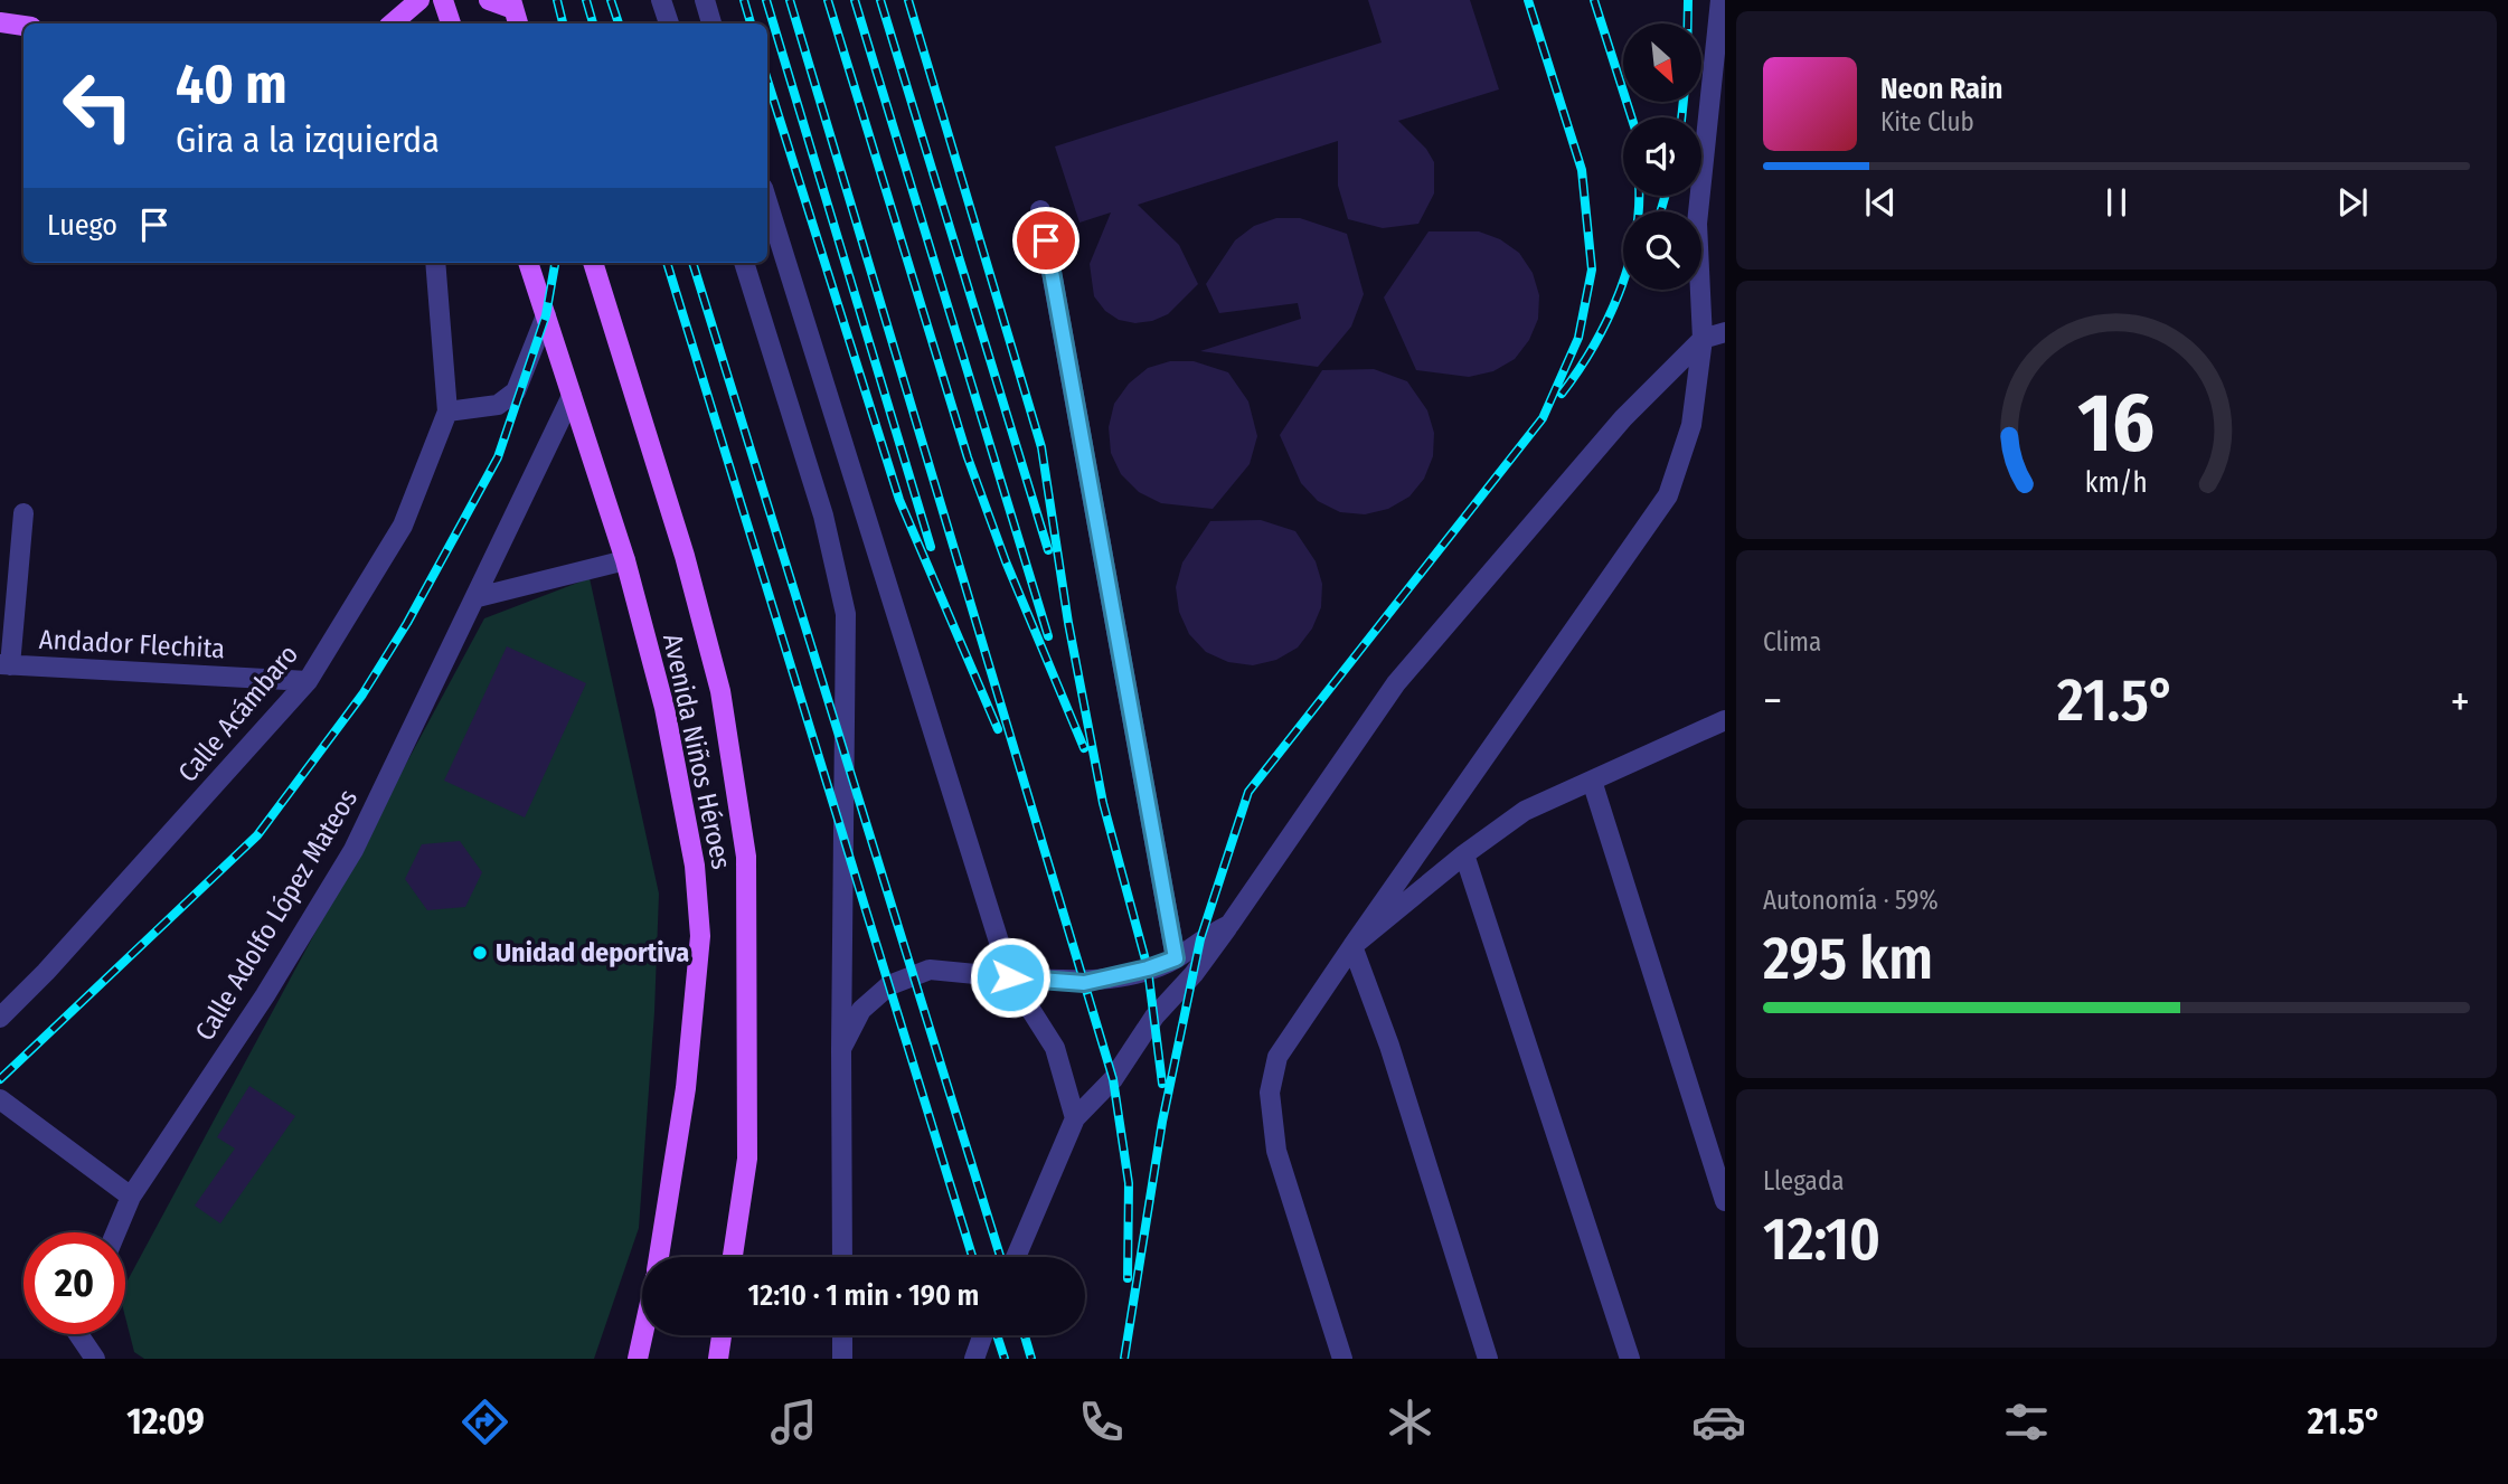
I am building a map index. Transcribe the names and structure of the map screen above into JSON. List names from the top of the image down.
{
  "streets": {
    "main road": ["Avenida Niños Héroes"],
    "street": ["Andador Flechita", "Calle Acámbaro", "Calle Adolfo López Mateos"]
  },
  "crossings": [
    ["Andador Flechita", "Calle Acámbaro"],
    ["Avenida Niños Héroes", "Calle Adolfo López Mateos"]
  ],
  "places": ["Unidad deportiva"],
  "north": "bottom right",
  "page": {
    "turn": ["40 m", "Gira a la izquierda"],
    "song": ["Neon Rain", "Kite Club"],
    "then": "Luego",
    "tile": [
      "Clima",
      ["Autonomía · 59%", "295 km"],
      ["Llegada", "12:10"]
    ],
    "heat": ["−", "21.5°", "+"],
    "limit": "20",
    "trip": "12:10 · 1 min · 190 m",
    "tabs": ["12:09", "21.5°"],
    "gauge": ["16", "km/h"]
  }
}
